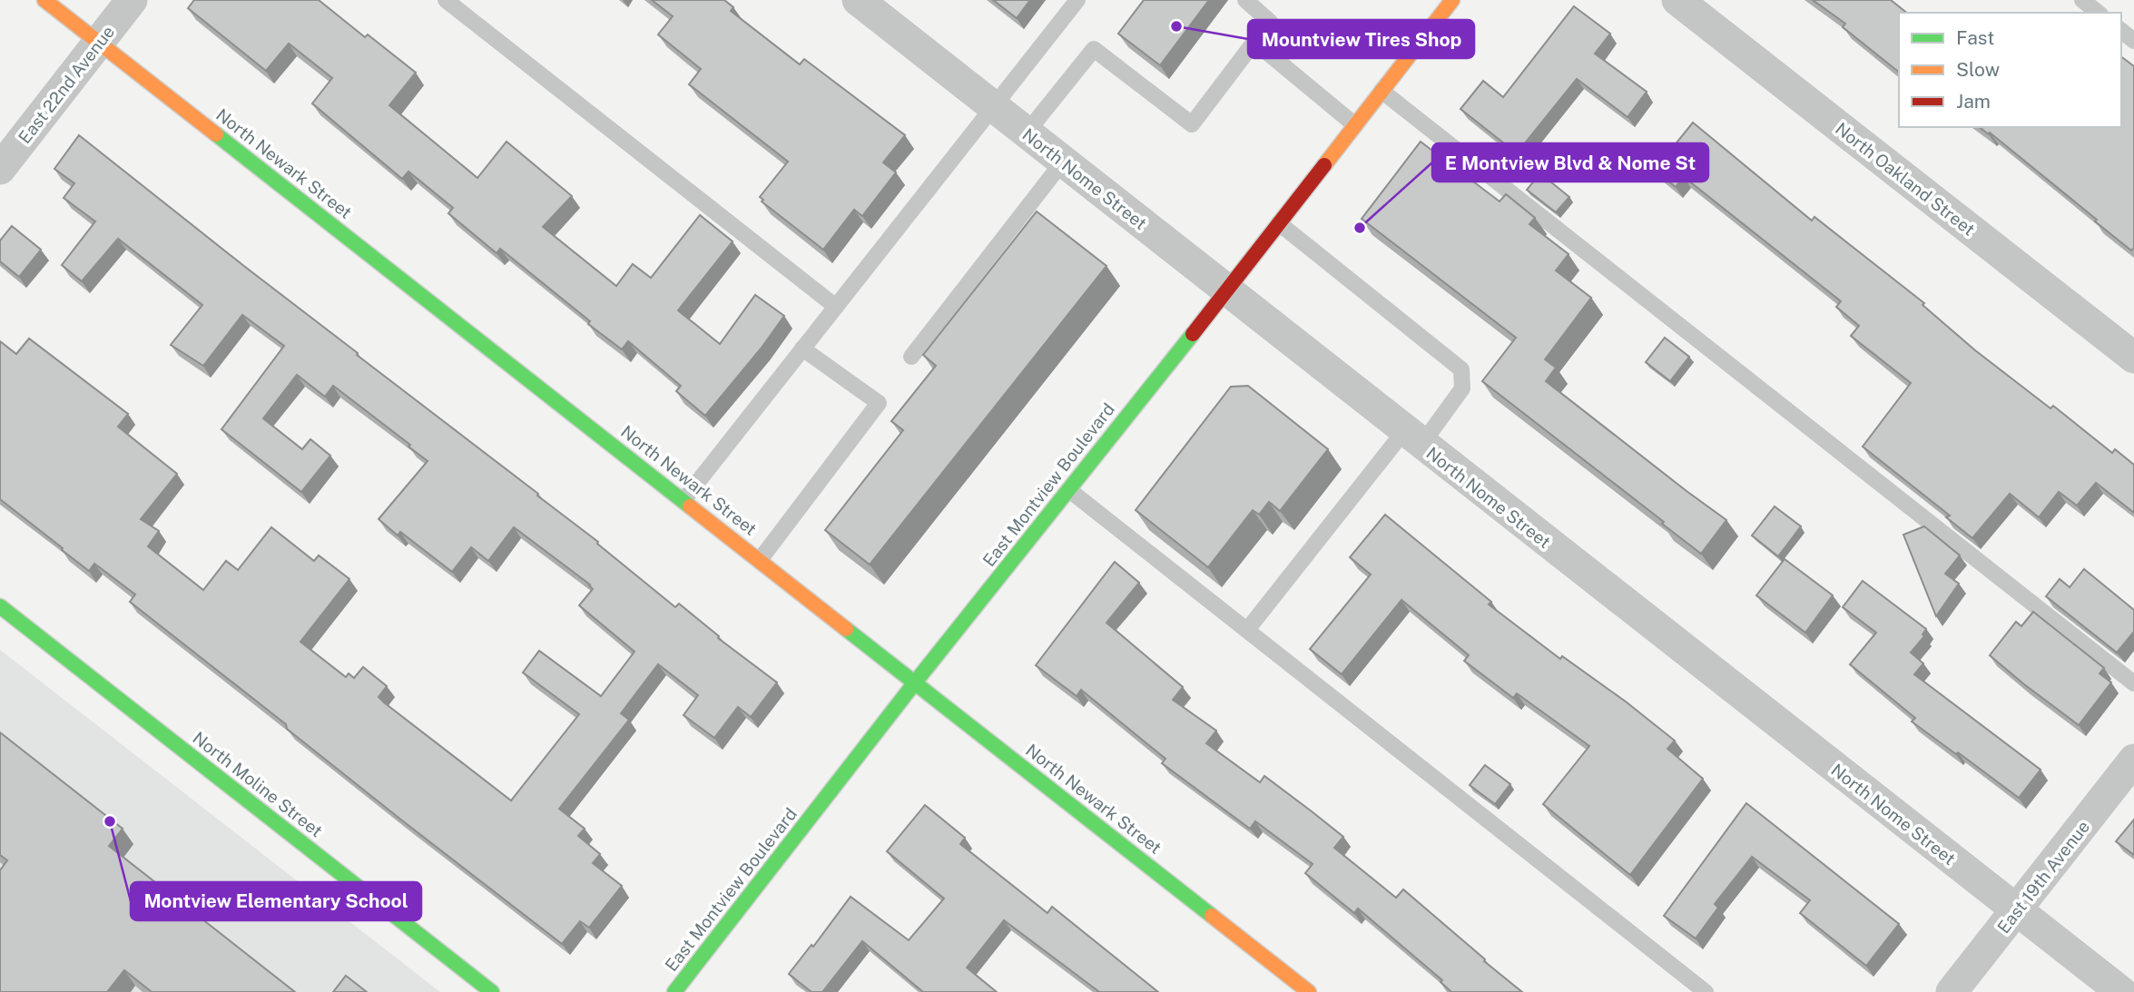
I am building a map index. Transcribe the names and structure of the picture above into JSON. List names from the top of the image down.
{
  "streets": {
    "street": [
      "East 22nd Avenue",
      "North Newark Street",
      "North Nome Street",
      "North Oakland Street",
      "East Montview Boulevard",
      "North Moline Street",
      "East 19th Avenue"
    ]
  },
  "crossings": [
    ["East 22nd Avenue", "North Newark Street"],
    ["North Newark Street", "East Montview Boulevard"],
    ["North Nome Street", "East Montview Boulevard"],
    ["North Nome Street", "East 19th Avenue"]
  ],
  "places": ["Mountview Tires Shop", "E Montview Blvd & Nome St", "Montview Elementary School"],
  "legend": ["Fast", "Slow", "Jam"]
}
